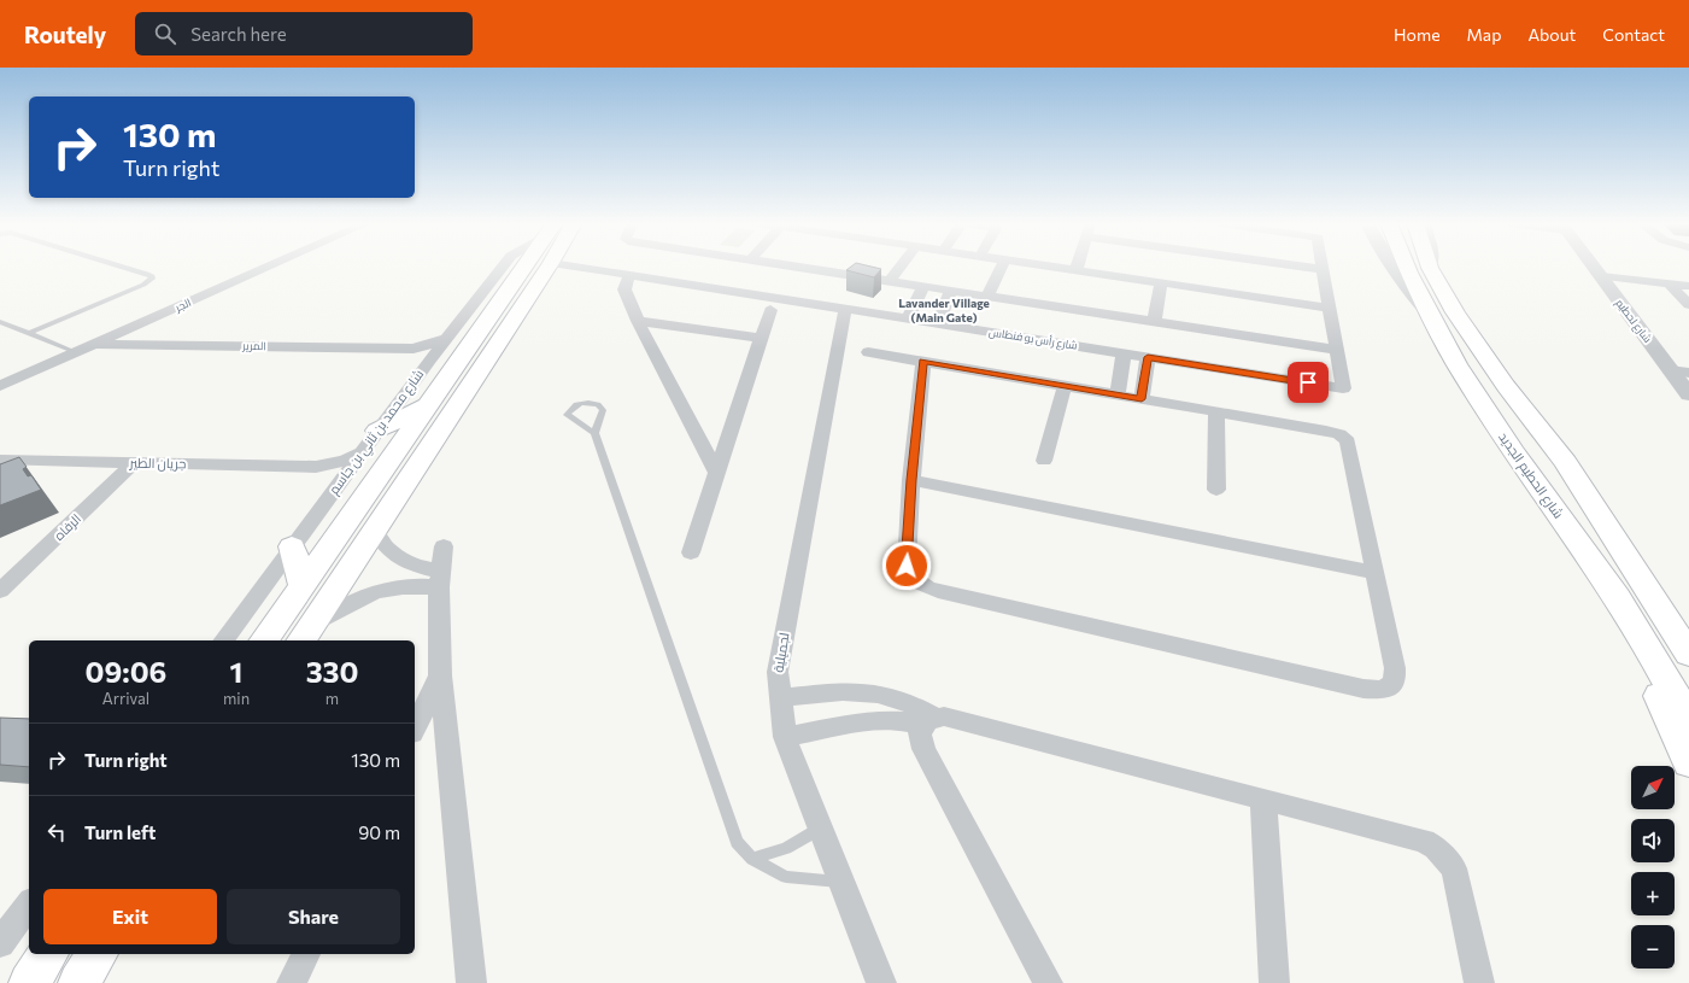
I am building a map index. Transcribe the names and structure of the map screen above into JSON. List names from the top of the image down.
{
  "streets": {
    "main road": ["شارع محمد بن ثاني بن جاسم", "شارع الحطيم الجديد"],
    "street": [
      "الجر",
      "شارع لحطيم",
      "شارع رأس بو فنطاس",
      "المرير",
      "جريان الطير",
      "الرفاه",
      "لجميلية"
    ]
  },
  "crossings": [
    ["الجر", "المرير"],
    ["شارع رأس بو فنطاس", "لجميلية"],
    ["المرير", "شارع محمد بن ثاني بن جاسم"],
    ["شارع محمد بن ثاني بن جاسم", "جريان الطير"],
    ["جريان الطير", "الرفاه"]
  ],
  "districts": ["Lavander Village (Main Gate)"],
  "north": "top right",
  "page": {
    "header": "Routely",
    "search": "Search here",
    "nav": [
      "Home",
      "Map",
      "About",
      "Contact"
    ],
    "turn": ["130 m", "Turn right"],
    "eta": [
      "09:06",
      "Arrival",
      "1",
      "min",
      "330",
      "m"
    ],
    "list": [
      {
        "name": "Turn right",
        "value": "130 m"
      },
      {
        "name": "Turn left",
        "value": "90 m"
      }
    ],
    "map_buttons": ["+", "−"],
    "buttons": ["Exit", "Share"]
  }
}
